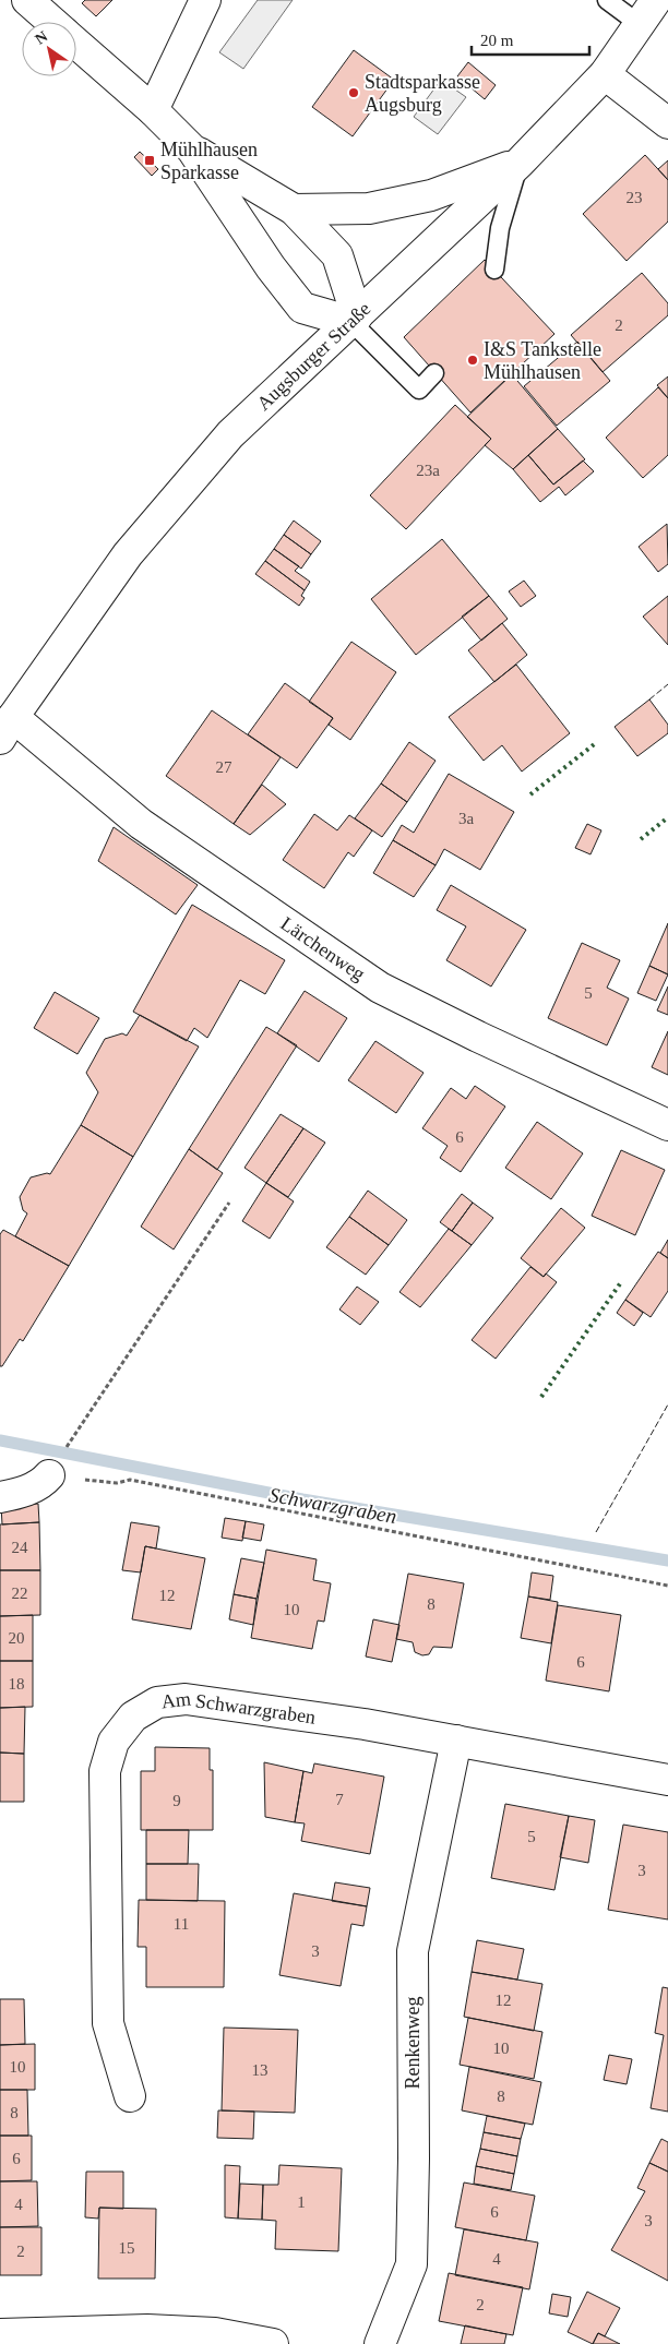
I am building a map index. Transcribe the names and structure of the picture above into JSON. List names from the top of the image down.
{
  "streets": {
    "street": [
      "Augsburger Straße",
      "Lärchenweg",
      "Am Schwarzgraben",
      "Renkenweg"
    ]
  },
  "crossings": [
    ["Augsburger Straße", "Lärchenweg"],
    ["Am Schwarzgraben", "Renkenweg"]
  ],
  "water": ["Schwarzgraben"],
  "places": {
    "other": ["Stadtsparkasse Augsburg", "I&S Tankstelle Mühlhausen"],
    "transit": ["Mühlhausen Sparkasse"]
  },
  "house_numbers": [
    "23",
    "2",
    "23a",
    "27",
    "3a",
    "5",
    "6",
    "24",
    "22",
    "12",
    "8",
    "10",
    "20",
    "6",
    "18",
    "7",
    "9",
    "5",
    "3",
    "11",
    "3",
    "12",
    "10",
    "10",
    "13",
    "8",
    "8",
    "6",
    "1",
    "4",
    "6",
    "3",
    "15",
    "2",
    "4",
    "2"
  ],
  "scale_bar": "20 m",
  "north": "top left"
}
